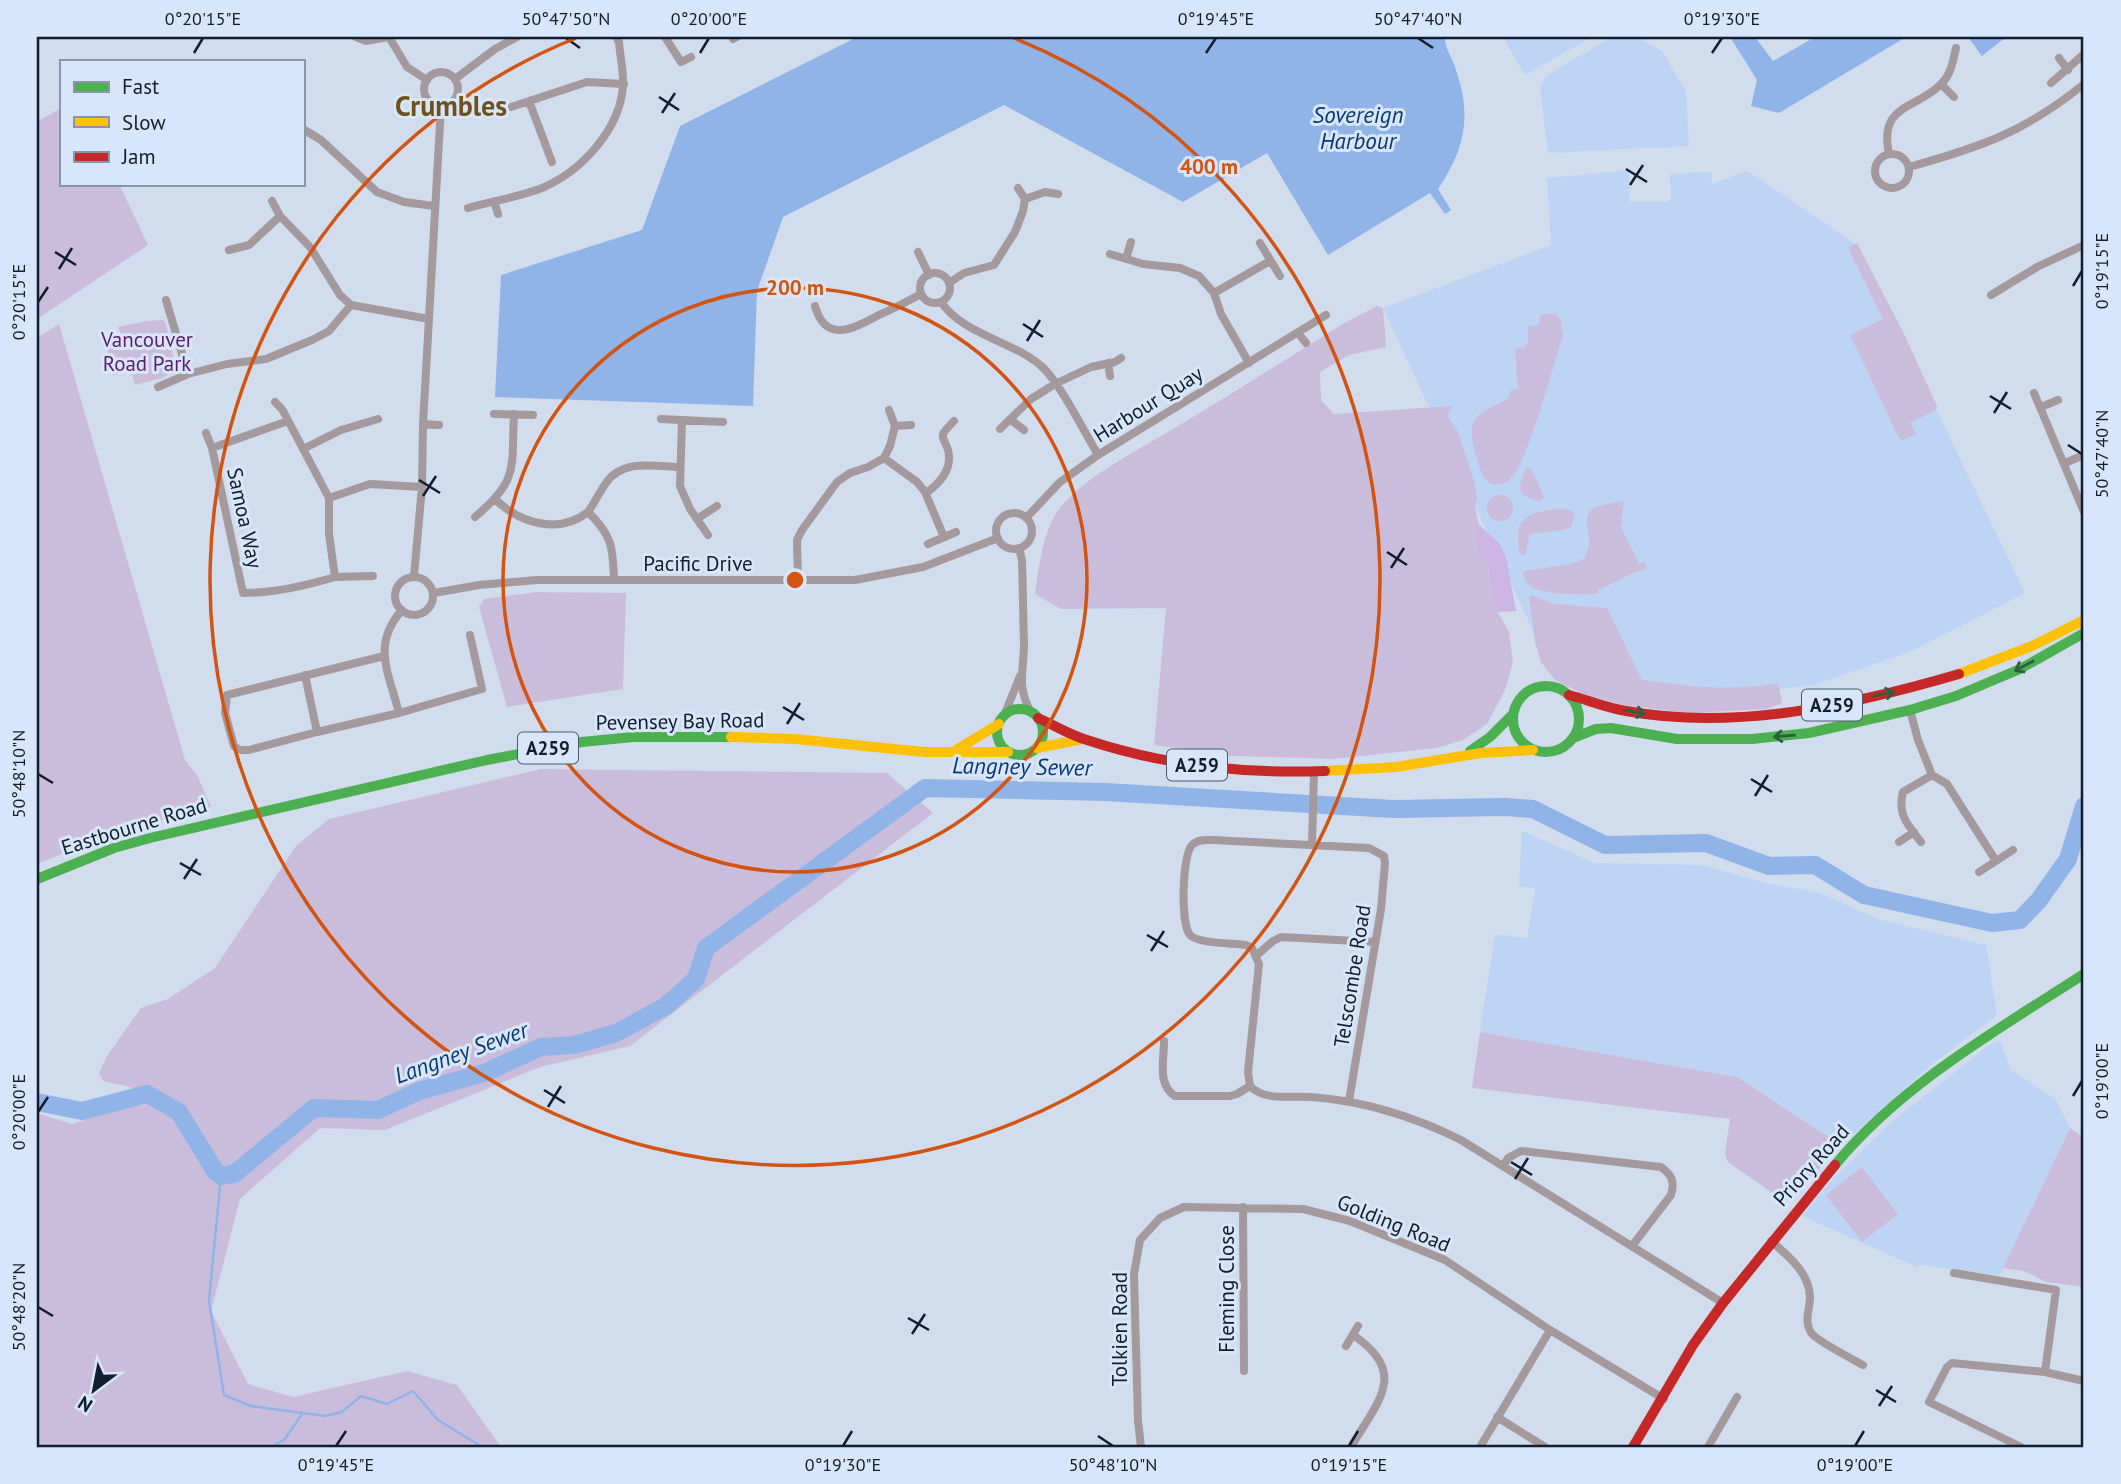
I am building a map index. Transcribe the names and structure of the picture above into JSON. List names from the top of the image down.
{
  "streets": {
    "main road": [
      "A259",
      "Pevensey Bay Road",
      "Eastbourne Road",
      "Priory Road"
    ],
    "street": [
      "Harbour Quay",
      "Samoa Way",
      "Pacific Drive",
      "Telscombe Road",
      "Golding Road",
      "Fleming Close",
      "Tolkien Road"
    ]
  },
  "crossings": [
    ["Harbour Quay", "Pacific Drive"],
    ["A259", "Pevensey Bay Road"],
    ["Pevensey Bay Road", "Eastbourne Road"],
    ["Priory Road", "Golding Road"],
    ["Golding Road", "Fleming Close"],
    ["Golding Road", "Tolkien Road"]
  ],
  "districts": ["Crumbles"],
  "water": ["Sovereign Harbour", "Langney Sewer"],
  "parks": ["Vancouver Road Park"],
  "legend": ["Fast", "Slow", "Jam"],
  "north": "bottom left",
  "coordinates": [
    "0°20'15\"E",
    "50°47'50\"N",
    "0°20'00\"E",
    "0°19'45\"E",
    "50°47'40\"N",
    "0°19'30\"E",
    "0°19'15\"E",
    "50°48'10\"N",
    "0°19'00\"E",
    "50°48'20\"N"
  ],
  "rings": ["400 m", "200 m"]
}
